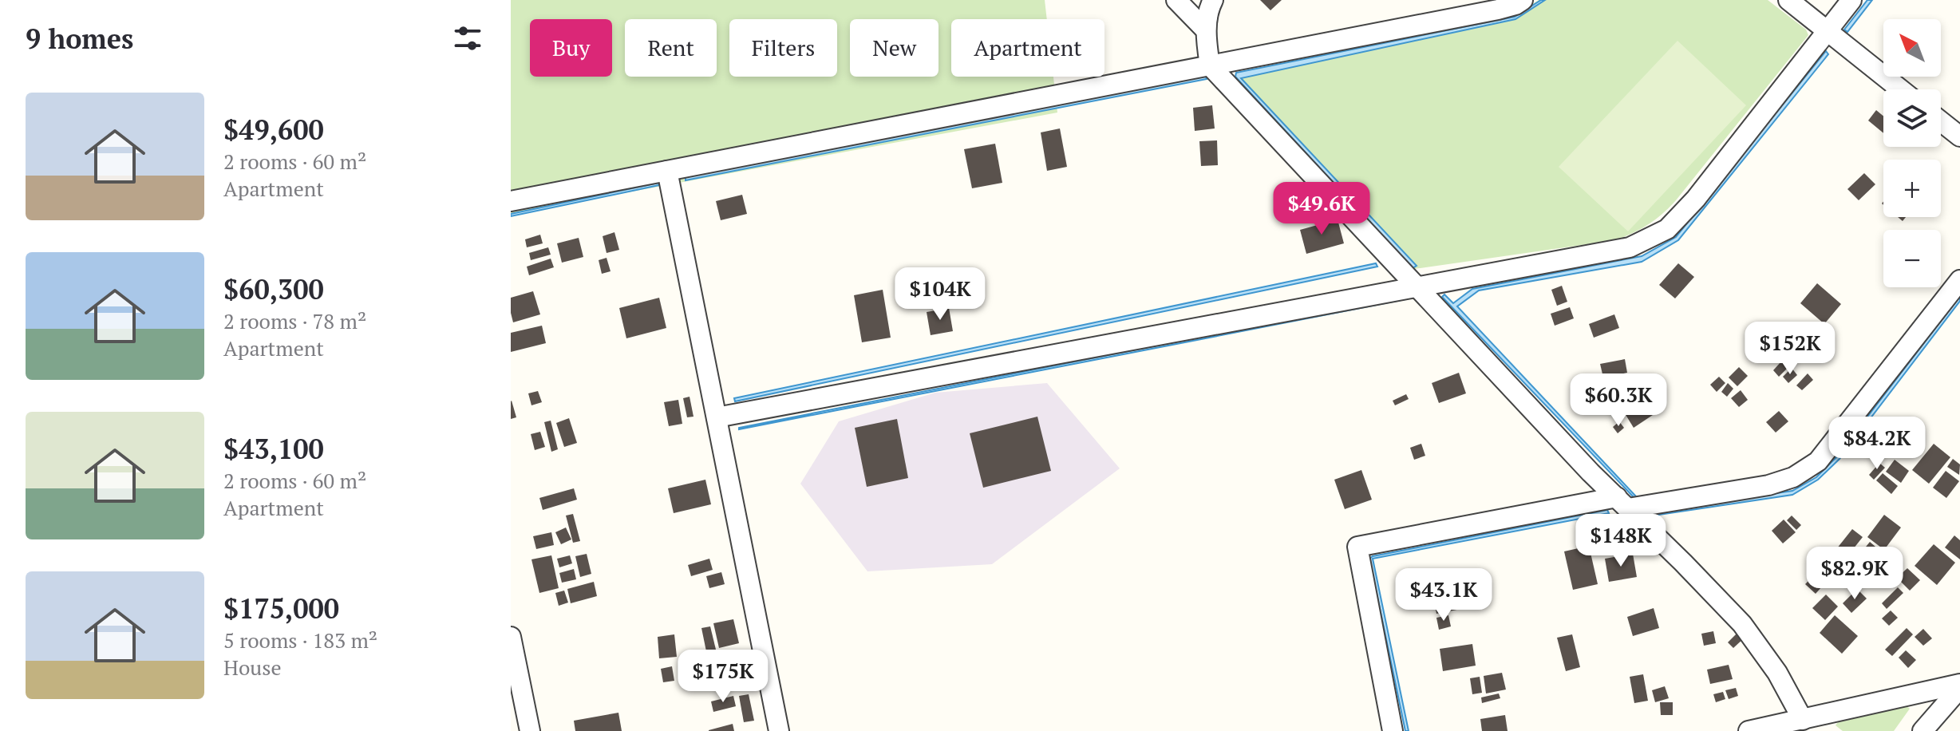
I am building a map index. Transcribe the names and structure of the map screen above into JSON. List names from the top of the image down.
{
  "north": "top left",
  "page": {
    "heading": "9 homes",
    "map_buttons": ["+", "−"],
    "chip": [
      "Buy",
      "Rent",
      "Filters",
      "New",
      "Apartment"
    ],
    "list": [
      {
        "name": "$49,600",
        "note": "2 rooms · 60 m² · Apartment"
      },
      {
        "name": "$60,300",
        "note": "2 rooms · 78 m² · Apartment"
      },
      {
        "name": "$43,100",
        "note": "2 rooms · 60 m² · Apartment"
      },
      {
        "name": "$175,000",
        "note": "5 rooms · 183 m² · House"
      }
    ],
    "price": [
      "$49.6K",
      "$104K",
      "$152K",
      "$60.3K",
      "$84.2K",
      "$148K",
      "$82.9K",
      "$43.1K",
      "$175K"
    ]
  }
}
